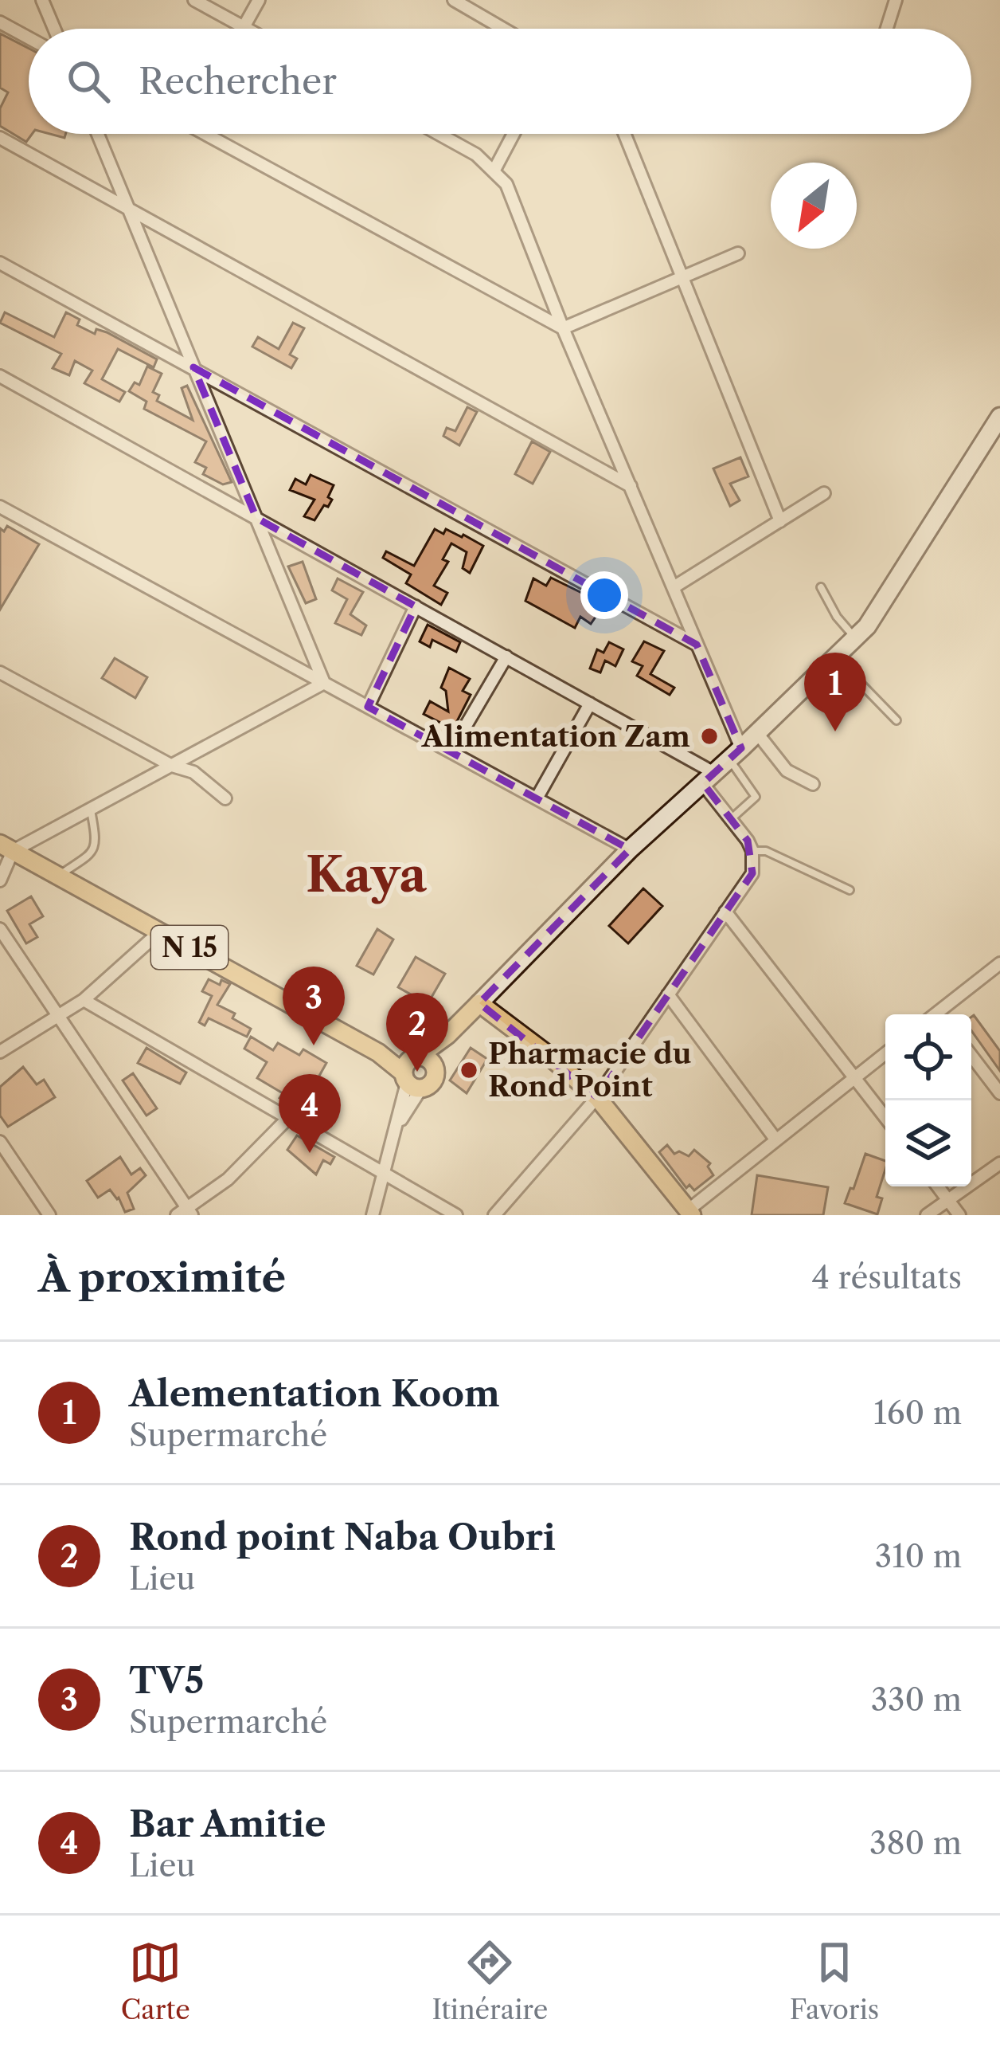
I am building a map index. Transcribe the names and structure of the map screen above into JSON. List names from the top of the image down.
{
  "streets": {
    "main road": ["N 15"]
  },
  "districts": ["Kaya"],
  "places": ["Alimentation Zam", "Pharmacie du Rond Point"],
  "north": "bottom left",
  "page": {
    "search": "Rechercher",
    "pins": [
      "1",
      "3",
      "2",
      "4"
    ],
    "heading": ["À proximité", "4 résultats"],
    "list": [
      {
        "mark": "1",
        "name": "Alementation Koom",
        "note": "Supermarché",
        "value": "160 m"
      },
      {
        "mark": "2",
        "name": "Rond point Naba Oubri",
        "note": "Lieu",
        "value": "310 m"
      },
      {
        "mark": "3",
        "name": "TV5",
        "note": "Supermarché",
        "value": "330 m"
      },
      {
        "mark": "4",
        "name": "Bar Amitie",
        "note": "Lieu",
        "value": "380 m"
      }
    ],
    "nav": ["Carte", "Itinéraire", "Favoris"]
  }
}
